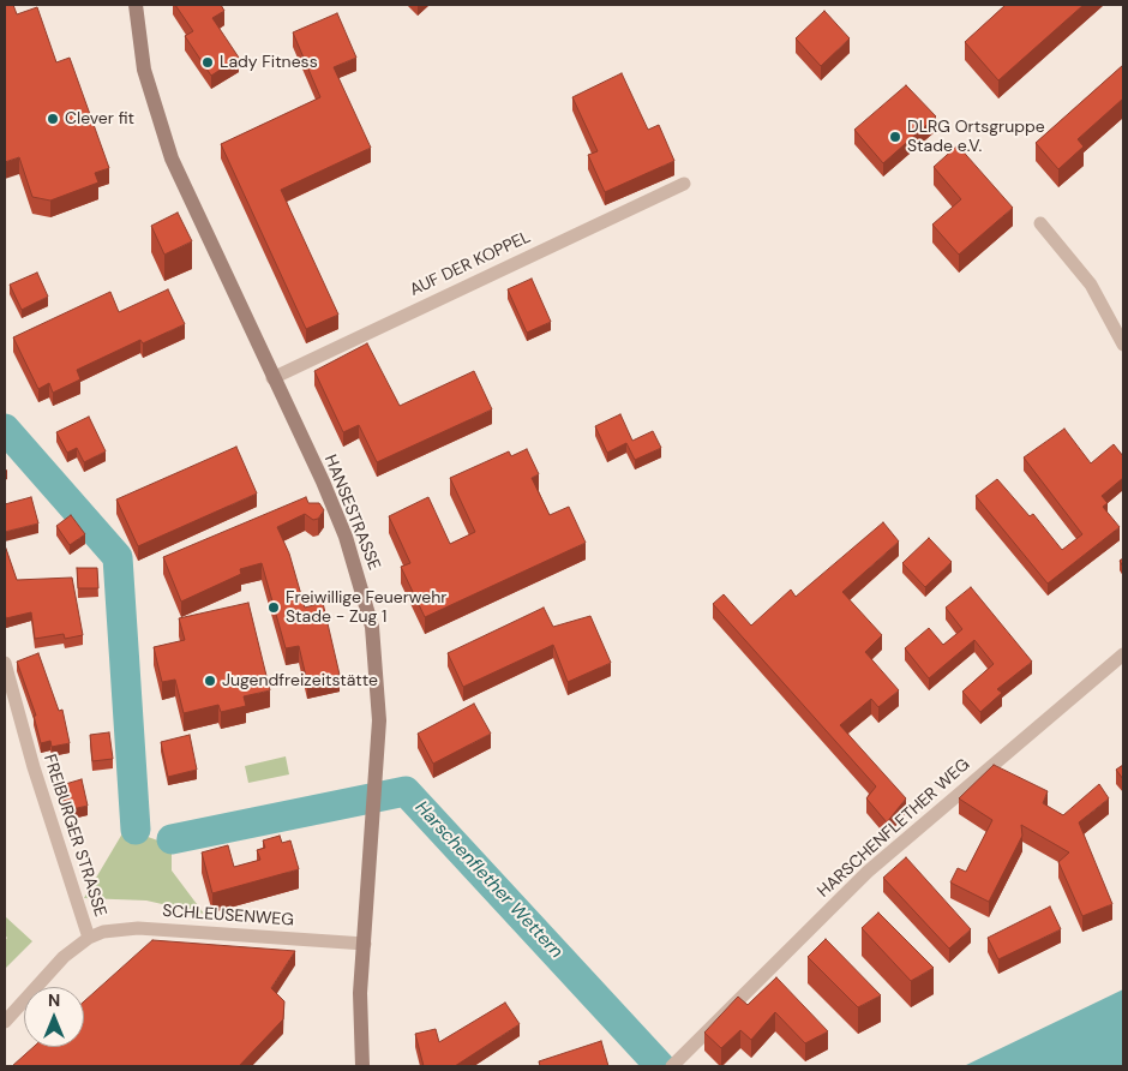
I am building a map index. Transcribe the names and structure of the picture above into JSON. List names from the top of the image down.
{
  "streets": {
    "main road": ["HANSESTRASSE"],
    "street": [
      "AUF DER KOPPEL",
      "HARSCHENFLETHER WEG",
      "FREIBURGER STRASSE",
      "SCHLEUSENWEG"
    ]
  },
  "crossings": [
    ["AUF DER KOPPEL", "HANSESTRASSE"],
    ["HANSESTRASSE", "SCHLEUSENWEG"],
    ["FREIBURGER STRASSE", "SCHLEUSENWEG"]
  ],
  "water": ["Harschenflether Wettern"],
  "places": [
    "Lady Fitness",
    "Clever fit",
    "DLRG Ortsgruppe Stade e.V.",
    "Freiwillige Feuerwehr Stade - Zug 1",
    "Jugendfreizeitstätte"
  ],
  "north": "top"
}
